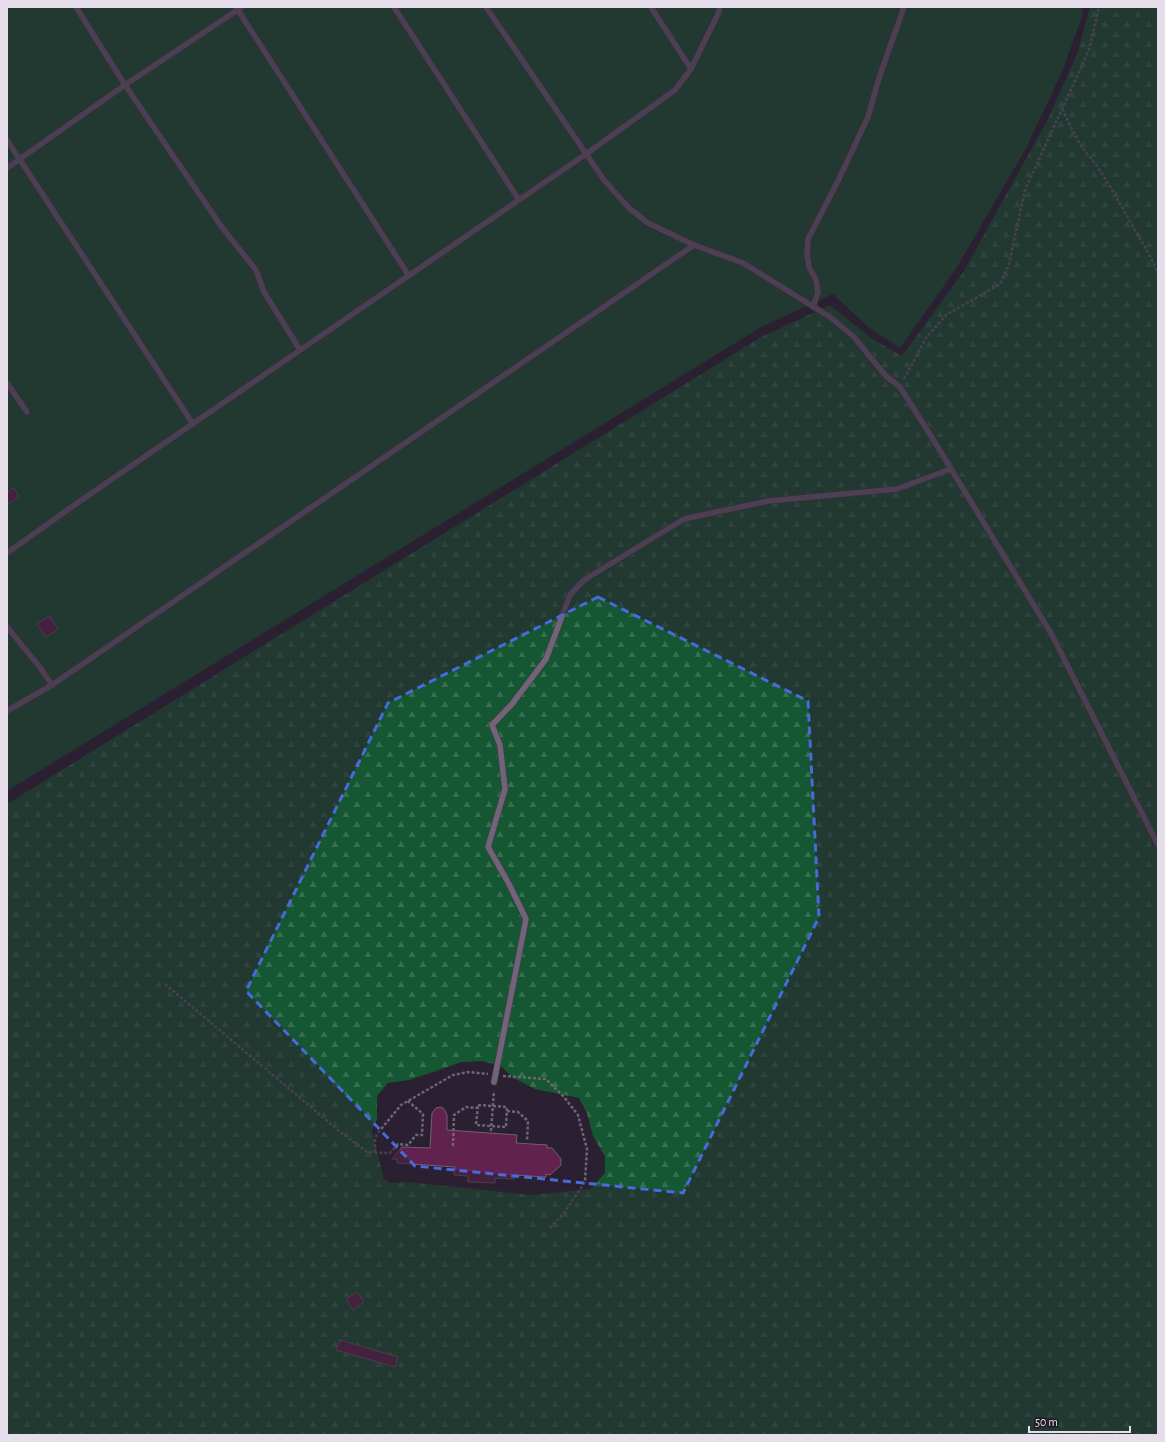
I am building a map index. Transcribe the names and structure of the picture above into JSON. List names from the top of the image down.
{
  "scale_bar": "50 m"
}
